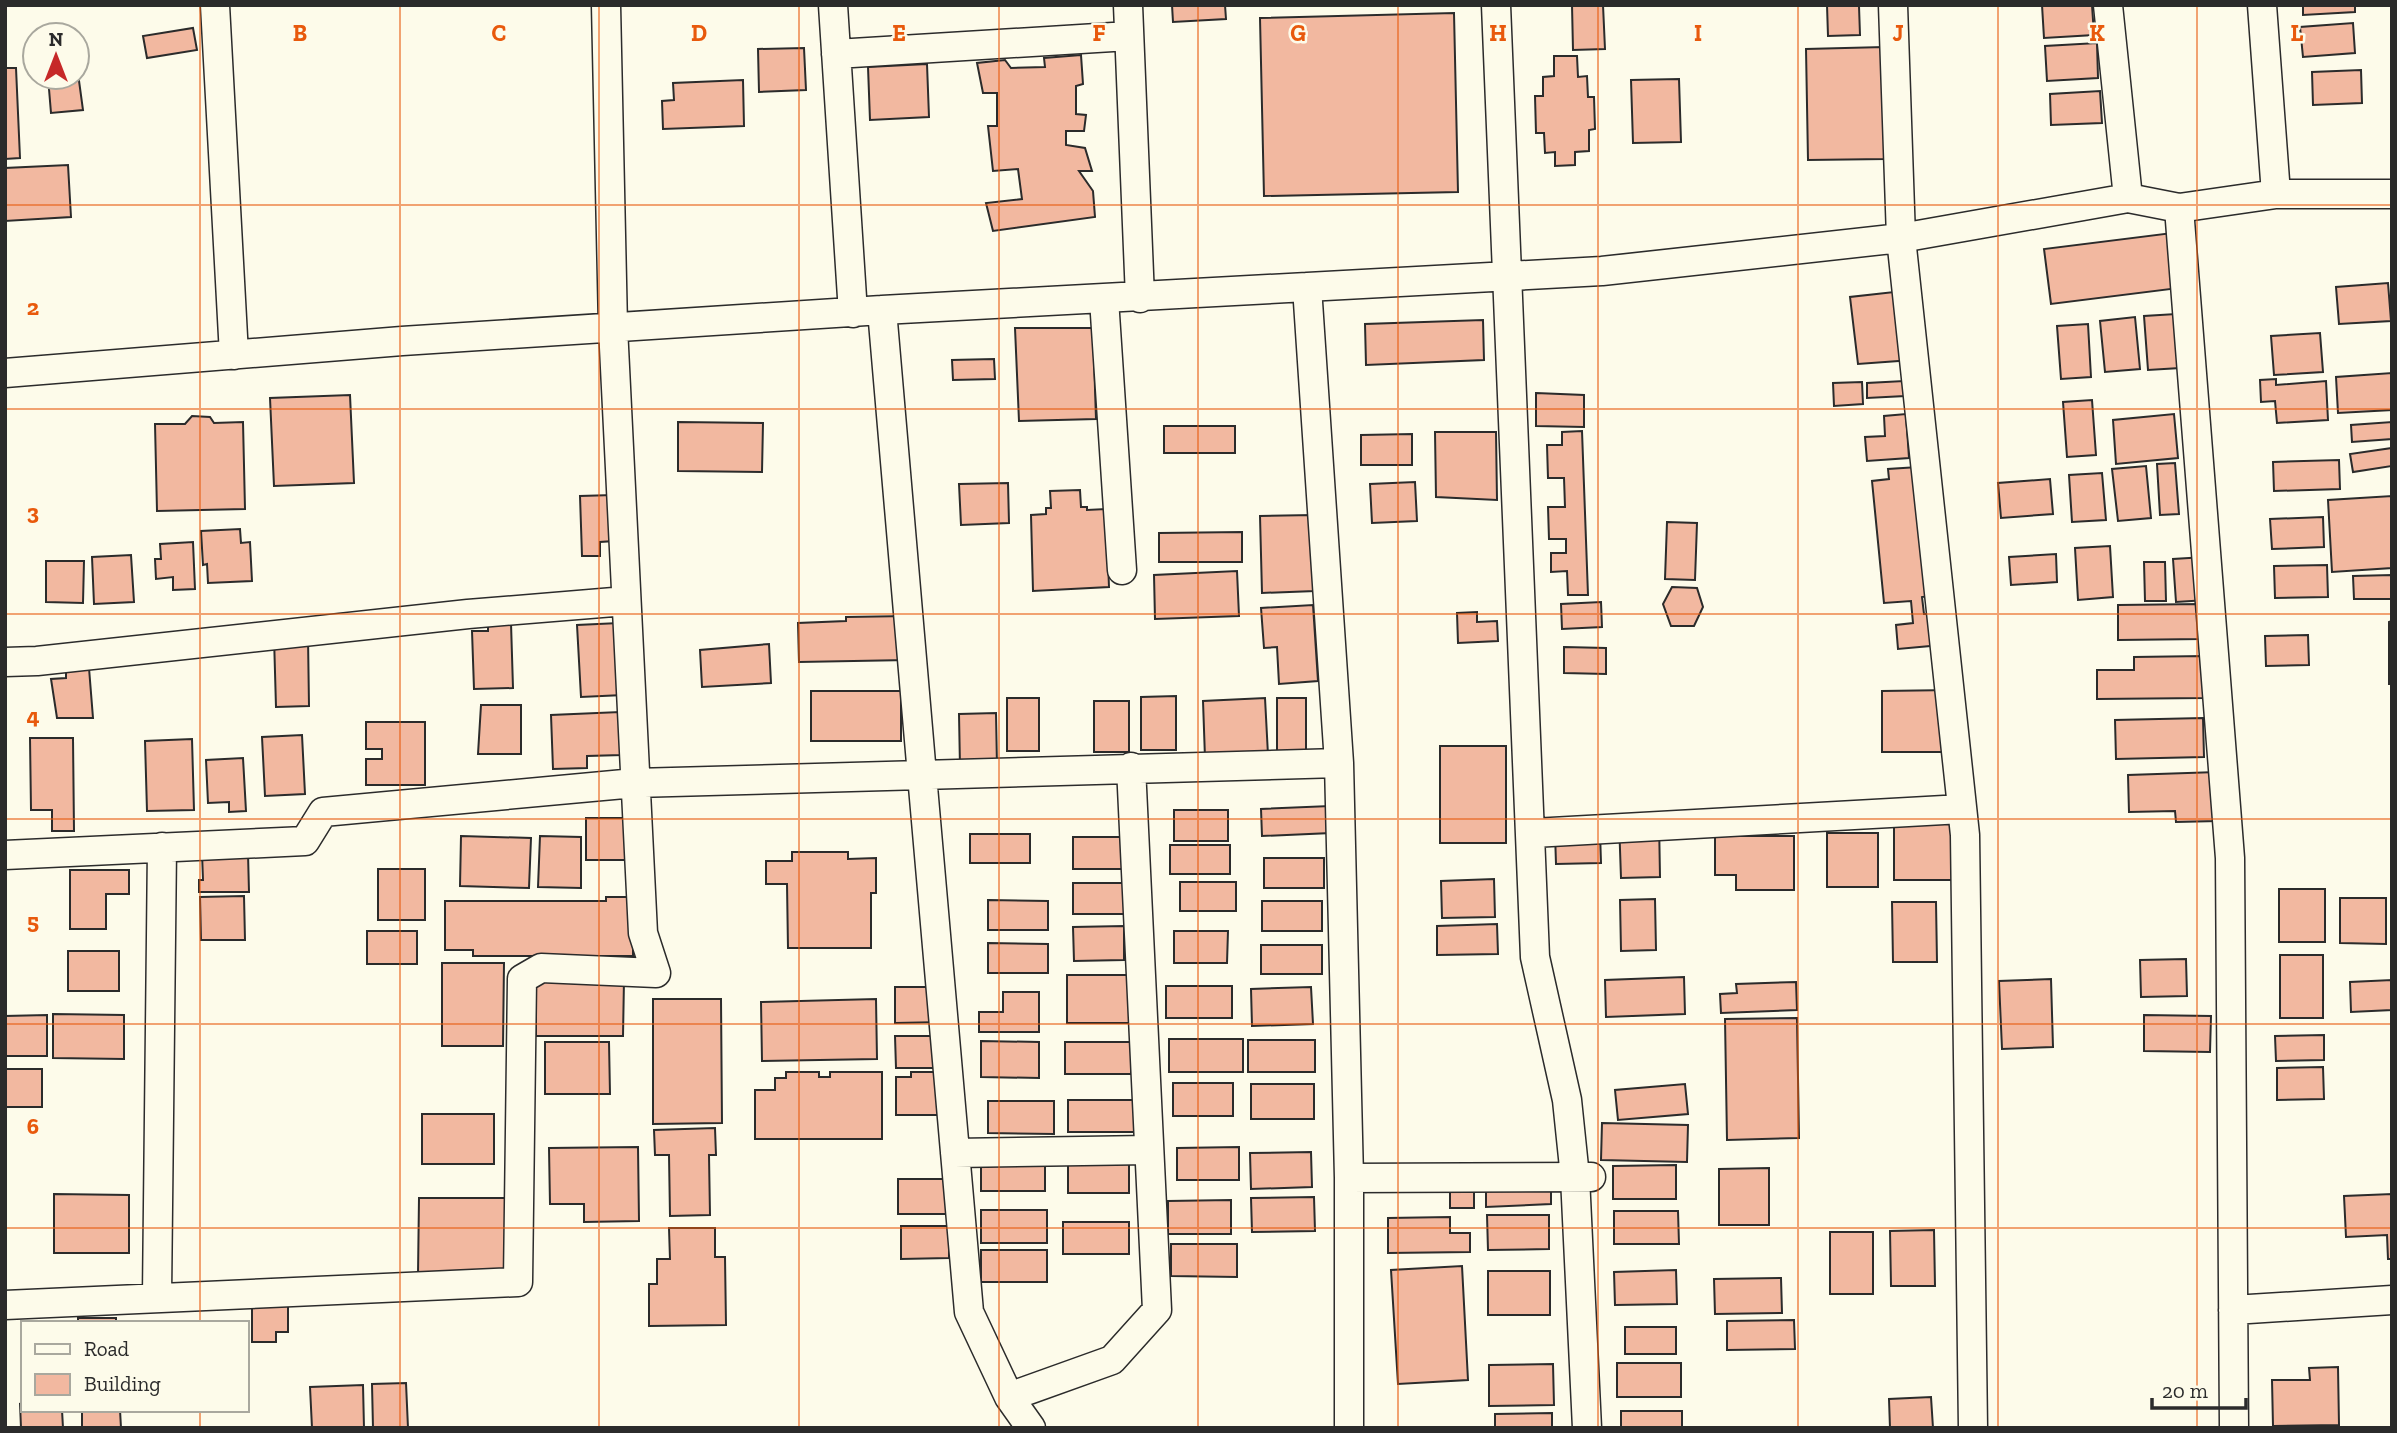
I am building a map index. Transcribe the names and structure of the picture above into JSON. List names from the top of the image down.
{
  "legend": ["Road", "Building"],
  "scale_bar": "20 m",
  "north": "top",
  "grid": {
    "columns": [
      "B",
      "C",
      "D",
      "E",
      "F",
      "G",
      "H",
      "I",
      "J",
      "K",
      "L"
    ],
    "rows": [
      "2",
      "3",
      "4",
      "5",
      "6"
    ]
  }
}
